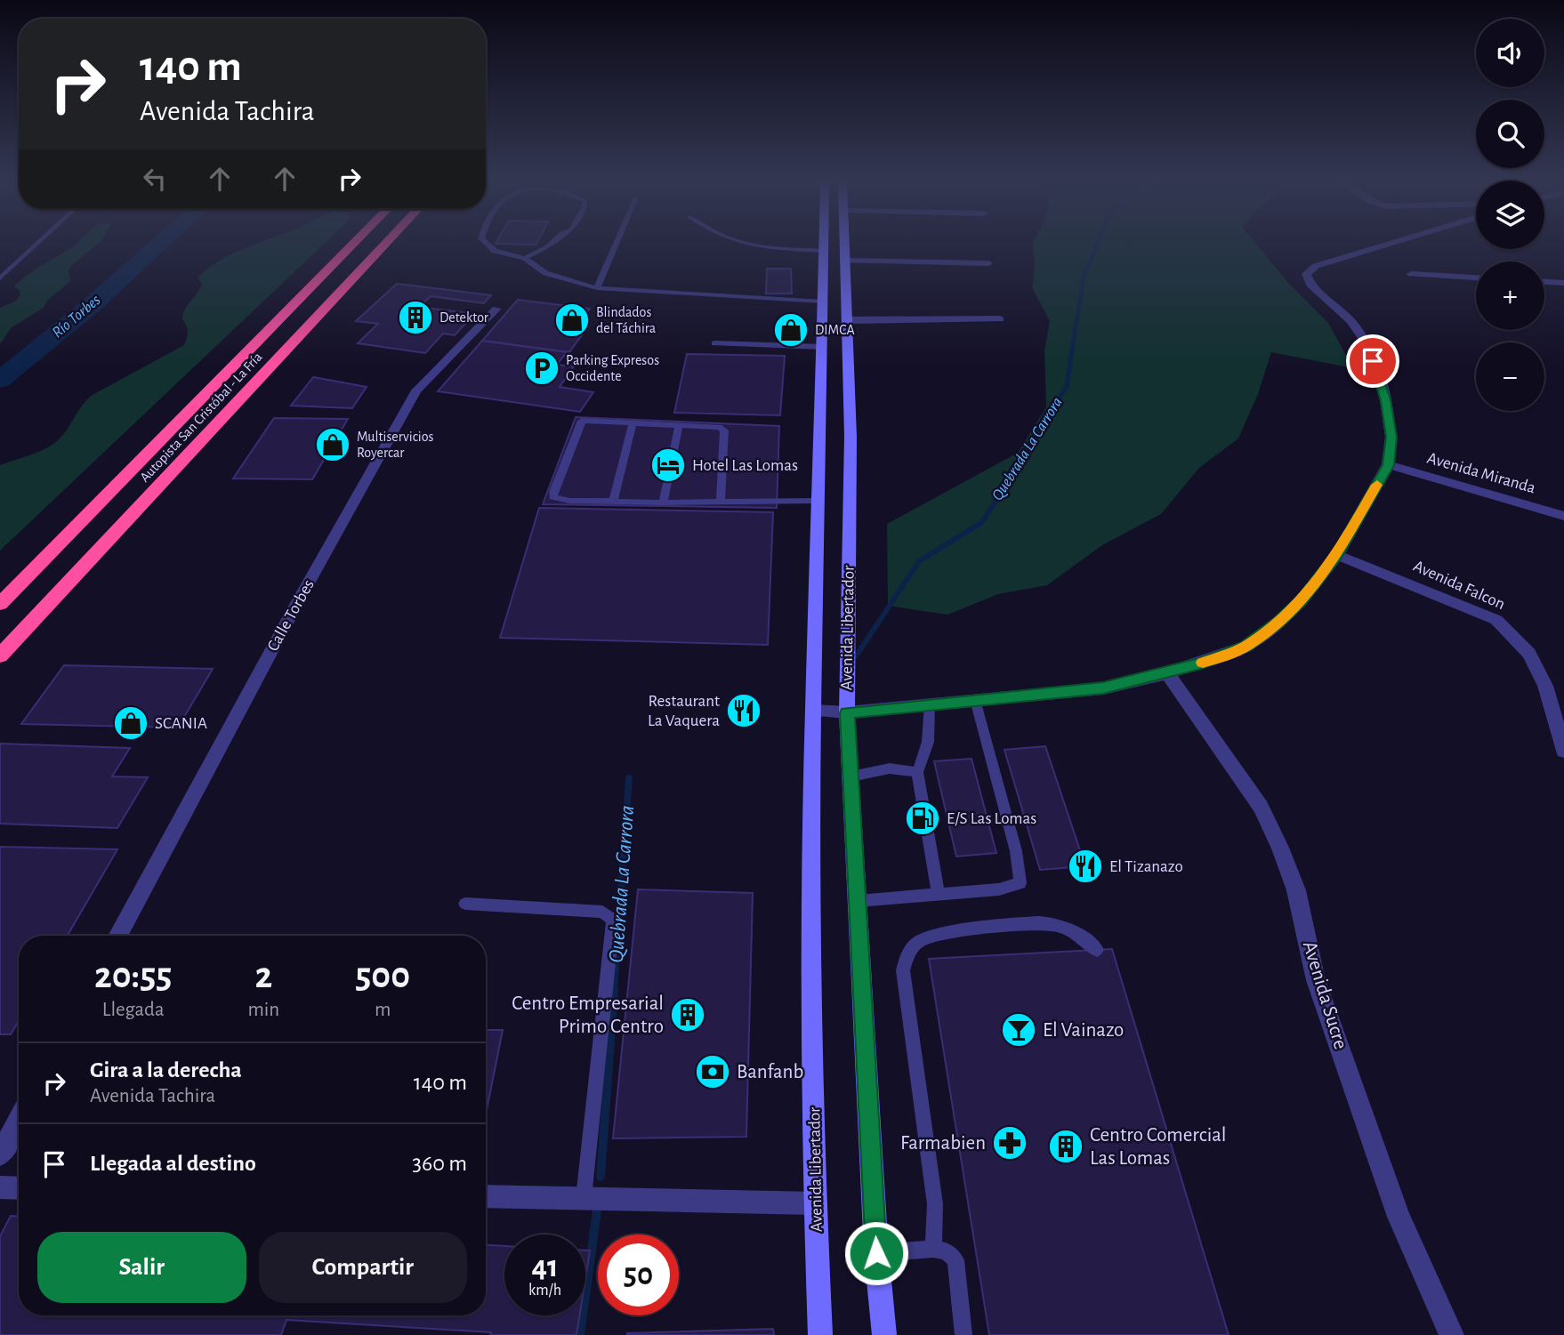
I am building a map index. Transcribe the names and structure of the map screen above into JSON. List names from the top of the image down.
{
  "streets": {
    "highway": ["Autopista San Cristóbal - La Fría"],
    "main road": ["Avenida Libertador"],
    "street": [
      "Avenida Miranda",
      "Avenida Falcon",
      "Calle Torbes",
      "Avenida Sucre"
    ]
  },
  "water": ["Río Torbes", "Quebrada La Carrora"],
  "places": {
    "building": ["Detektor", "Centro Empresarial Primo Centro", "Centro Comercial Las Lomas"],
    "shop": [
      "Blindados del Táchira",
      "DIMCA",
      "Multiservicios Royercar",
      "SCANIA"
    ],
    "parking": ["Parking Expresos Occidente"],
    "hotel": ["Hotel Las Lomas"],
    "restaurant": ["Restaurant La Vaquera", "El Tizanazo"],
    "fuel station": ["E/S Las Lomas"],
    "bar": ["El Vainazo"],
    "bank": ["Banfanb"],
    "pharmacy": ["Farmabien"]
  },
  "page": {
    "map_buttons": ["+", "−"],
    "turn": ["140 m", "Avenida Tachira"],
    "eta": [
      "20:55",
      "Llegada",
      "2",
      "min",
      "500",
      "m"
    ],
    "list": [
      {
        "name": "Gira a la derecha",
        "note": "Avenida Tachira",
        "value": "140 m"
      },
      {
        "name": "Llegada al destino",
        "value": "360 m"
      }
    ],
    "buttons": ["Salir", "Compartir"],
    "speed": "41 km/h",
    "limit": "50"
  }
}
